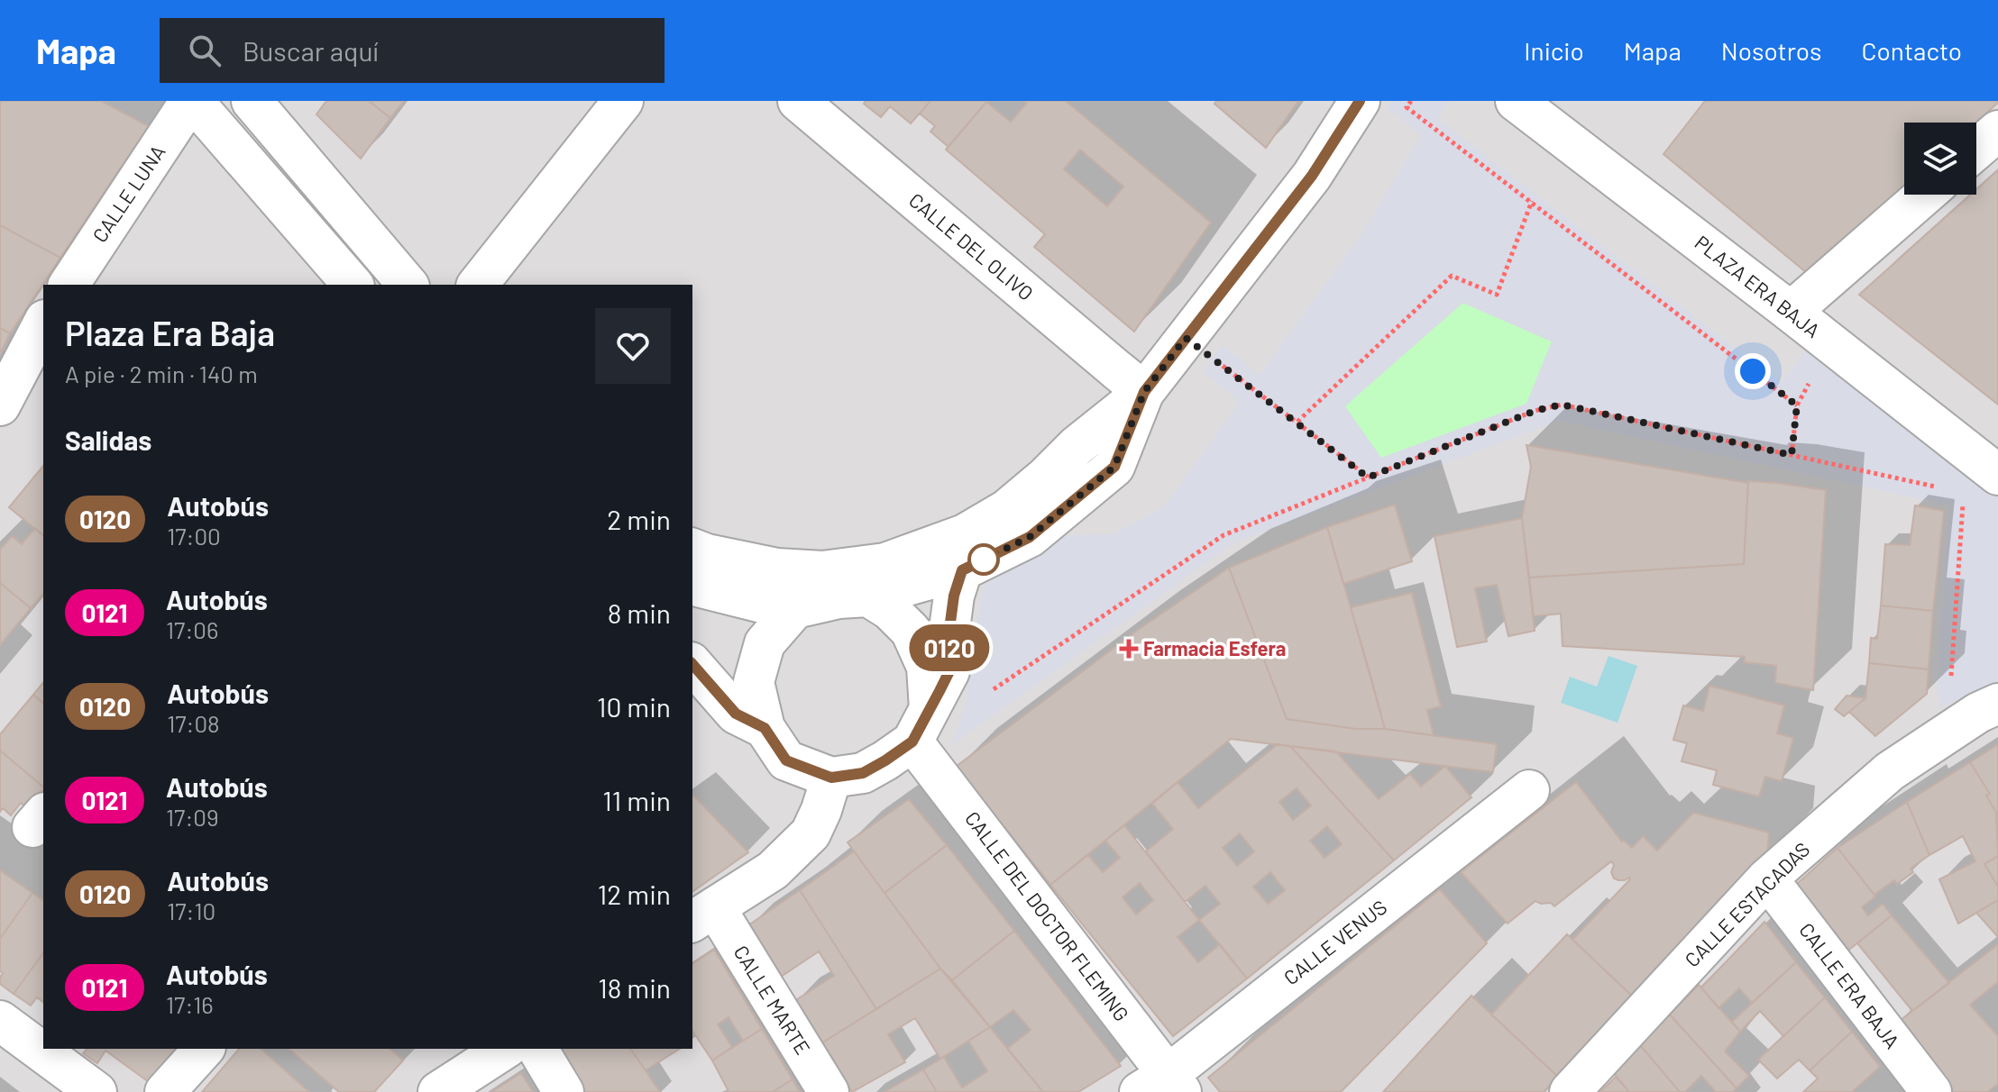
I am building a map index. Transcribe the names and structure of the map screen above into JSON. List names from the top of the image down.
{
  "streets": {
    "street": [
      "CALLE LUNA",
      "CALLE DEL OLIVO",
      "PLAZA ERA BAJA",
      "CALLE ESTACADAS",
      "CALLE DEL DOCTOR FLEMING",
      "CALLE VENUS",
      "CALLE ERA BAJA",
      "CALLE MARTE"
    ]
  },
  "crossings": [
    ["CALLE ESTACADAS", "CALLE ERA BAJA"],
    ["CALLE DEL DOCTOR FLEMING", "CALLE VENUS"]
  ],
  "places": {
    "health": ["Farmacia Esfera"]
  },
  "lines": ["bus line 0120"],
  "page": {
    "header": "Mapa",
    "search": "Buscar aquí",
    "nav": [
      "Inicio",
      "Mapa",
      "Nosotros",
      "Contacto"
    ],
    "on_map": "0120",
    "heading": [
      ["Plaza Era Baja", "A pie · 2 min · 140 m"],
      "Salidas"
    ],
    "list": [
      {
        "mark": "0120",
        "name": "Autobús",
        "note": "17:00",
        "value": "2 min"
      },
      {
        "mark": "0121",
        "name": "Autobús",
        "note": "17:06",
        "value": "8 min"
      },
      {
        "mark": "0120",
        "name": "Autobús",
        "note": "17:08",
        "value": "10 min"
      },
      {
        "mark": "0121",
        "name": "Autobús",
        "note": "17:09",
        "value": "11 min"
      },
      {
        "mark": "0120",
        "name": "Autobús",
        "note": "17:10",
        "value": "12 min"
      },
      {
        "mark": "0121",
        "name": "Autobús",
        "note": "17:16",
        "value": "18 min"
      }
    ]
  }
}
